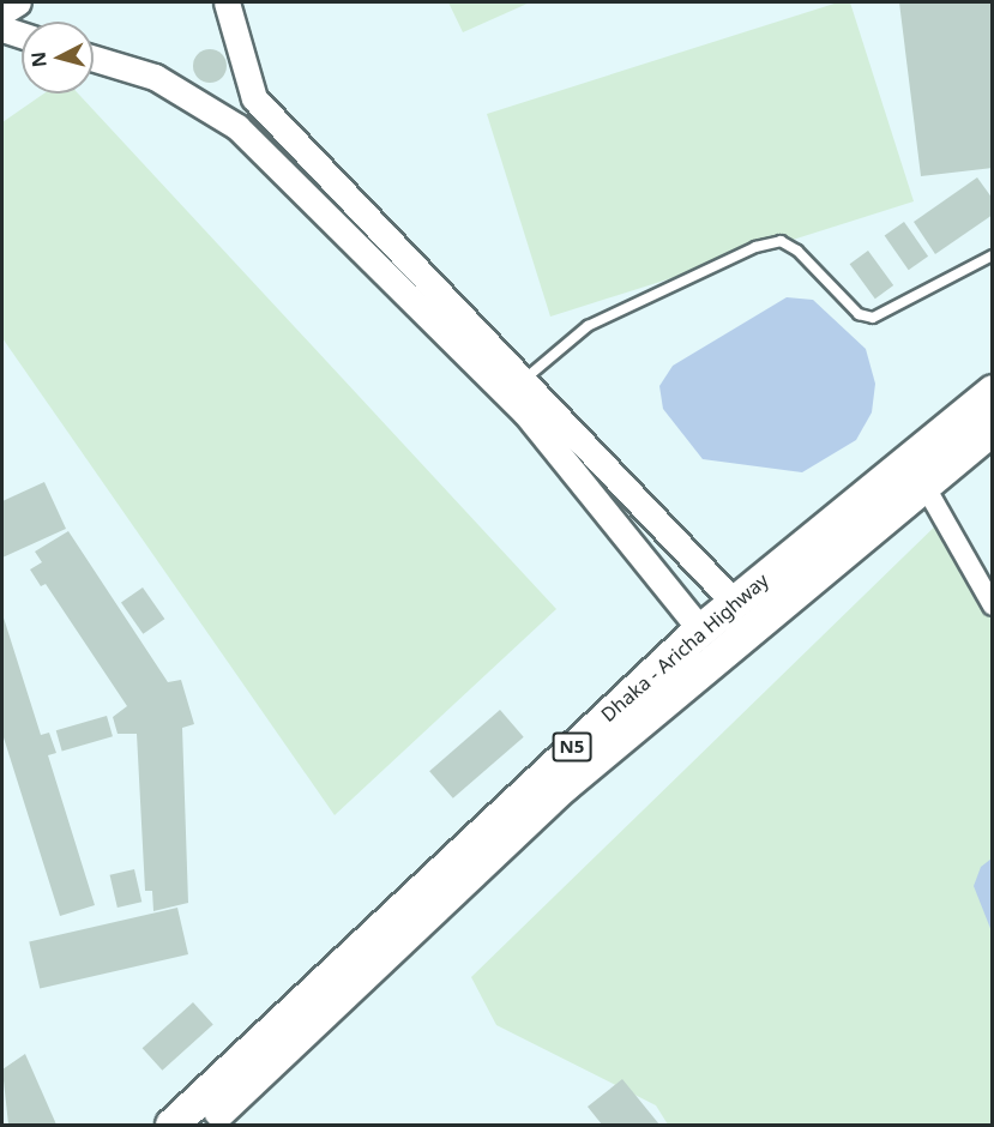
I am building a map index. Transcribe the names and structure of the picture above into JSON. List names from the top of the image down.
{
  "streets": {
    "highway": ["Dhaka - Aricha Highway", "N5"]
  },
  "north": "left"
}
